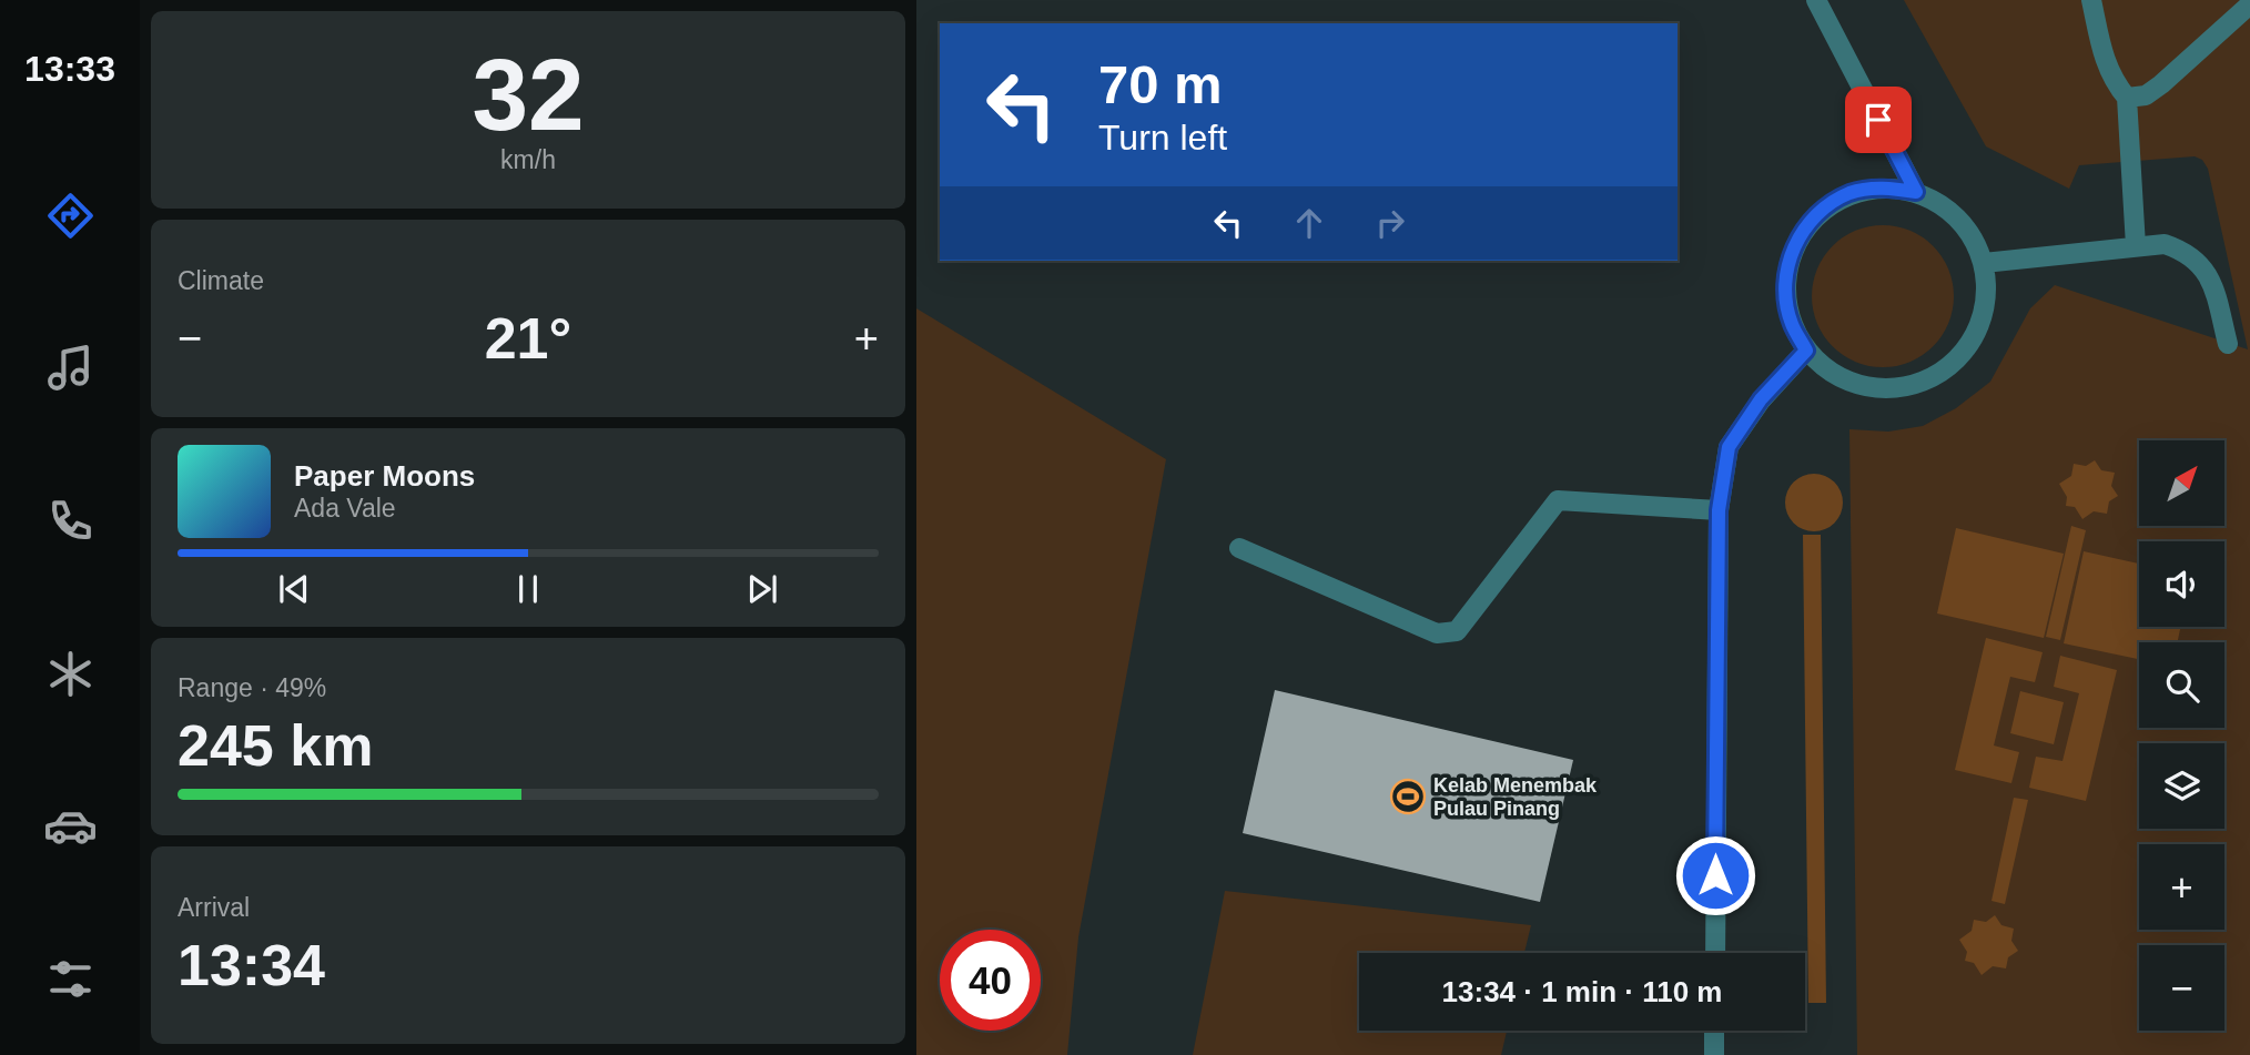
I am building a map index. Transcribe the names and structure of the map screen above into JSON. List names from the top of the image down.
{
  "places": {
    "sports": ["Kelab Menembak Pulau Pinang"]
  },
  "north": "top right",
  "page": {
    "tabs": "13:33",
    "tile": [
      ["32", "km/h"],
      "Climate",
      ["Range · 49%", "245 km"],
      ["Arrival", "13:34"]
    ],
    "turn": ["70 m", "Turn left"],
    "heat": ["−", "21°", "+"],
    "map_buttons": ["+", "−"],
    "song": ["Paper Moons", "Ada Vale"],
    "limit": "40",
    "trip": "13:34 · 1 min · 110 m"
  }
}
